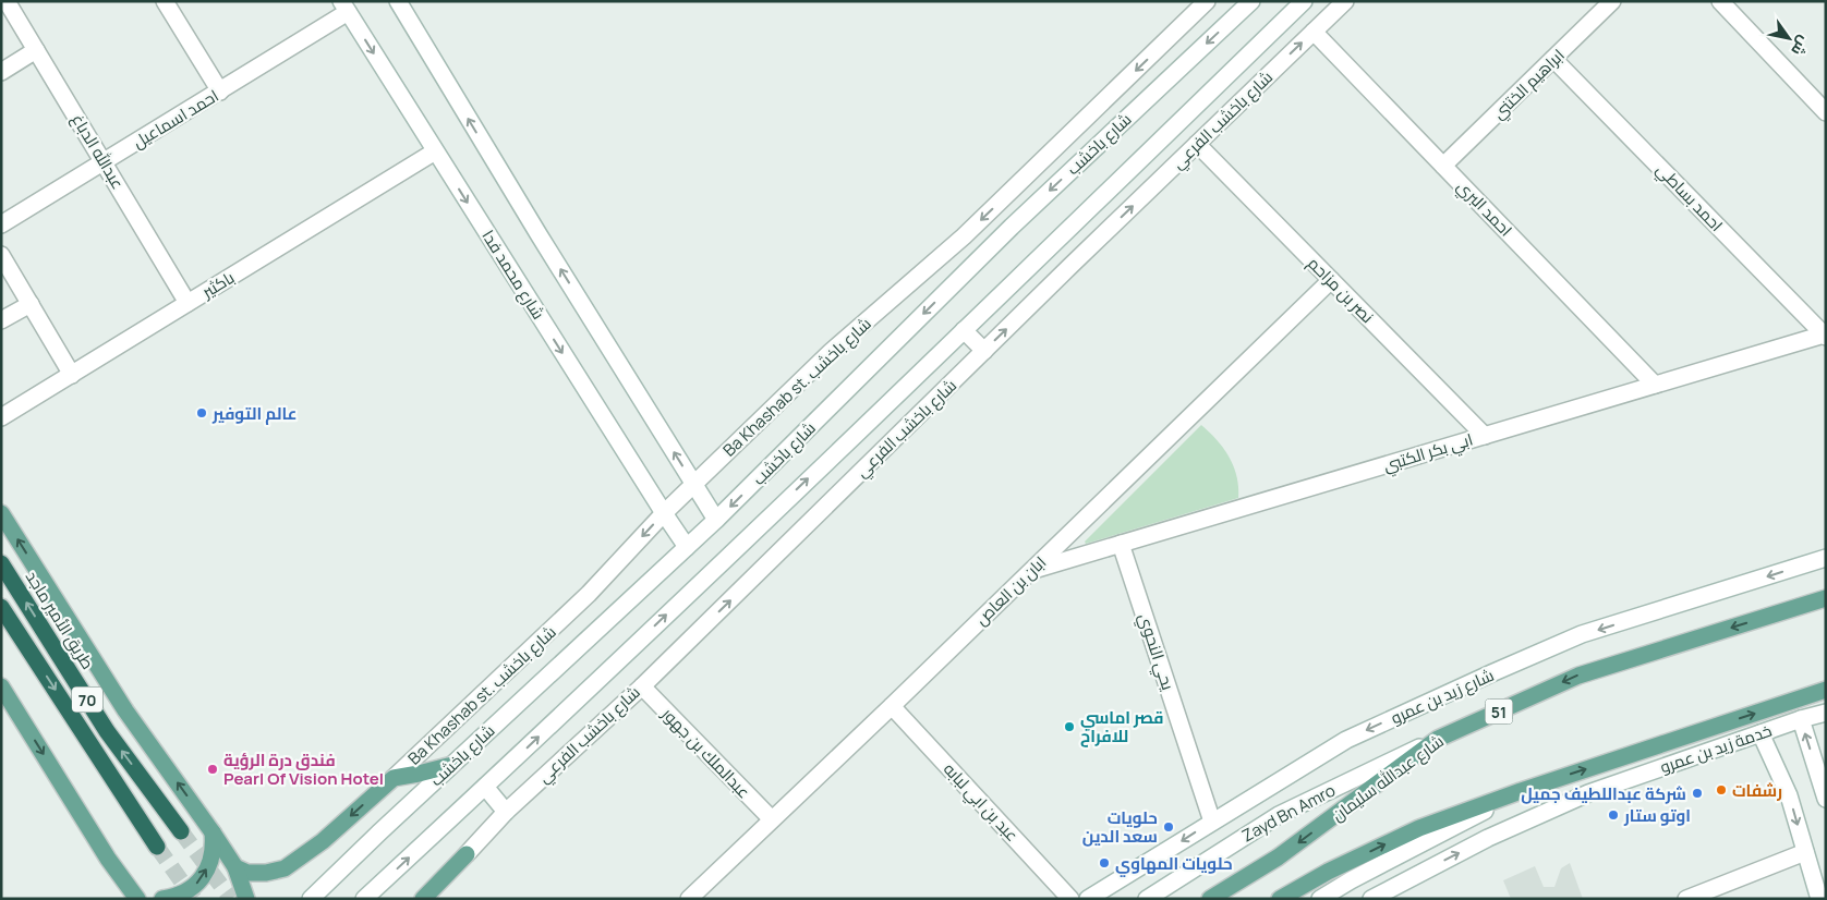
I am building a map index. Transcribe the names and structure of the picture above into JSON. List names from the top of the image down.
{
  "streets": {
    "highway": ["طريق الأمير ماجد", "70"],
    "main road": ["51", "شارع عبدالله سليمان"],
    "street": [
      "ابراهيم الختني",
      "احمد اسماعيل",
      "شارع باخشب الفرعي",
      "شارع باخشب",
      "عبدالله الدباغ",
      "احمد بساطي",
      "احمد البري",
      "شارع محمد فدا",
      "باكثير",
      "نصر بن مزاحم",
      "Ba Khashab st. شارع باخشب",
      "ابي بكر الكتبي",
      "ابان بن العاص",
      "يحي النحوي",
      "شارع زيد بن عمرو",
      "خدمة زيد بن عمرو",
      "عبدالملك بن جهور",
      "عبد بن ابي لبابه",
      "Zayd Bn Amro"
    ]
  },
  "crossings": [
    ["ابراهيم الختني", "احمد بساطي"],
    ["ابراهيم الختني", "احمد البري"],
    ["احمد اسماعيل", "عبدالله الدباغ"],
    ["احمد اسماعيل", "شارع محمد فدا"],
    ["شارع باخشب الفرعي", "احمد البري"],
    ["شارع باخشب الفرعي", "نصر بن مزاحم"],
    ["شارع باخشب الفرعي", "عبدالملك بن جهور"],
    ["شارع باخشب", "شارع محمد فدا"],
    ["عبدالله الدباغ", "باكثير"],
    ["احمد بساطي", "ابي بكر الكتبي"],
    ["احمد البري", "ابي بكر الكتبي"],
    ["شارع محمد فدا", "باكثير"],
    ["شارع محمد فدا", "Ba Khashab st. شارع باخشب"],
    ["نصر بن مزاحم", "ابي بكر الكتبي"],
    ["نصر بن مزاحم", "ابان بن العاص"],
    ["ابي بكر الكتبي", "ابان بن العاص"],
    ["ابي بكر الكتبي", "يحي النحوي"],
    ["ابان بن العاص", "عبدالملك بن جهور"],
    ["ابان بن العاص", "عبد بن ابي لبابه"],
    ["يحي النحوي", "شارع زيد بن عمرو"],
    ["شارع عبدالله سليمان", "Zayd Bn Amro"]
  ],
  "one_way": ["شارع زيد بن عمرو"],
  "places": [
    "عالم التوفير",
    "قصر اماسي للافراح",
    "فندق درة الرؤية Pearl Of Vision Hotel",
    "رشفات",
    "شركة عبداللطيف جميل",
    "اوتو ستار",
    "حلويات سعد الدين",
    "حلويات المهاوي"
  ],
  "north": "bottom right"
}
